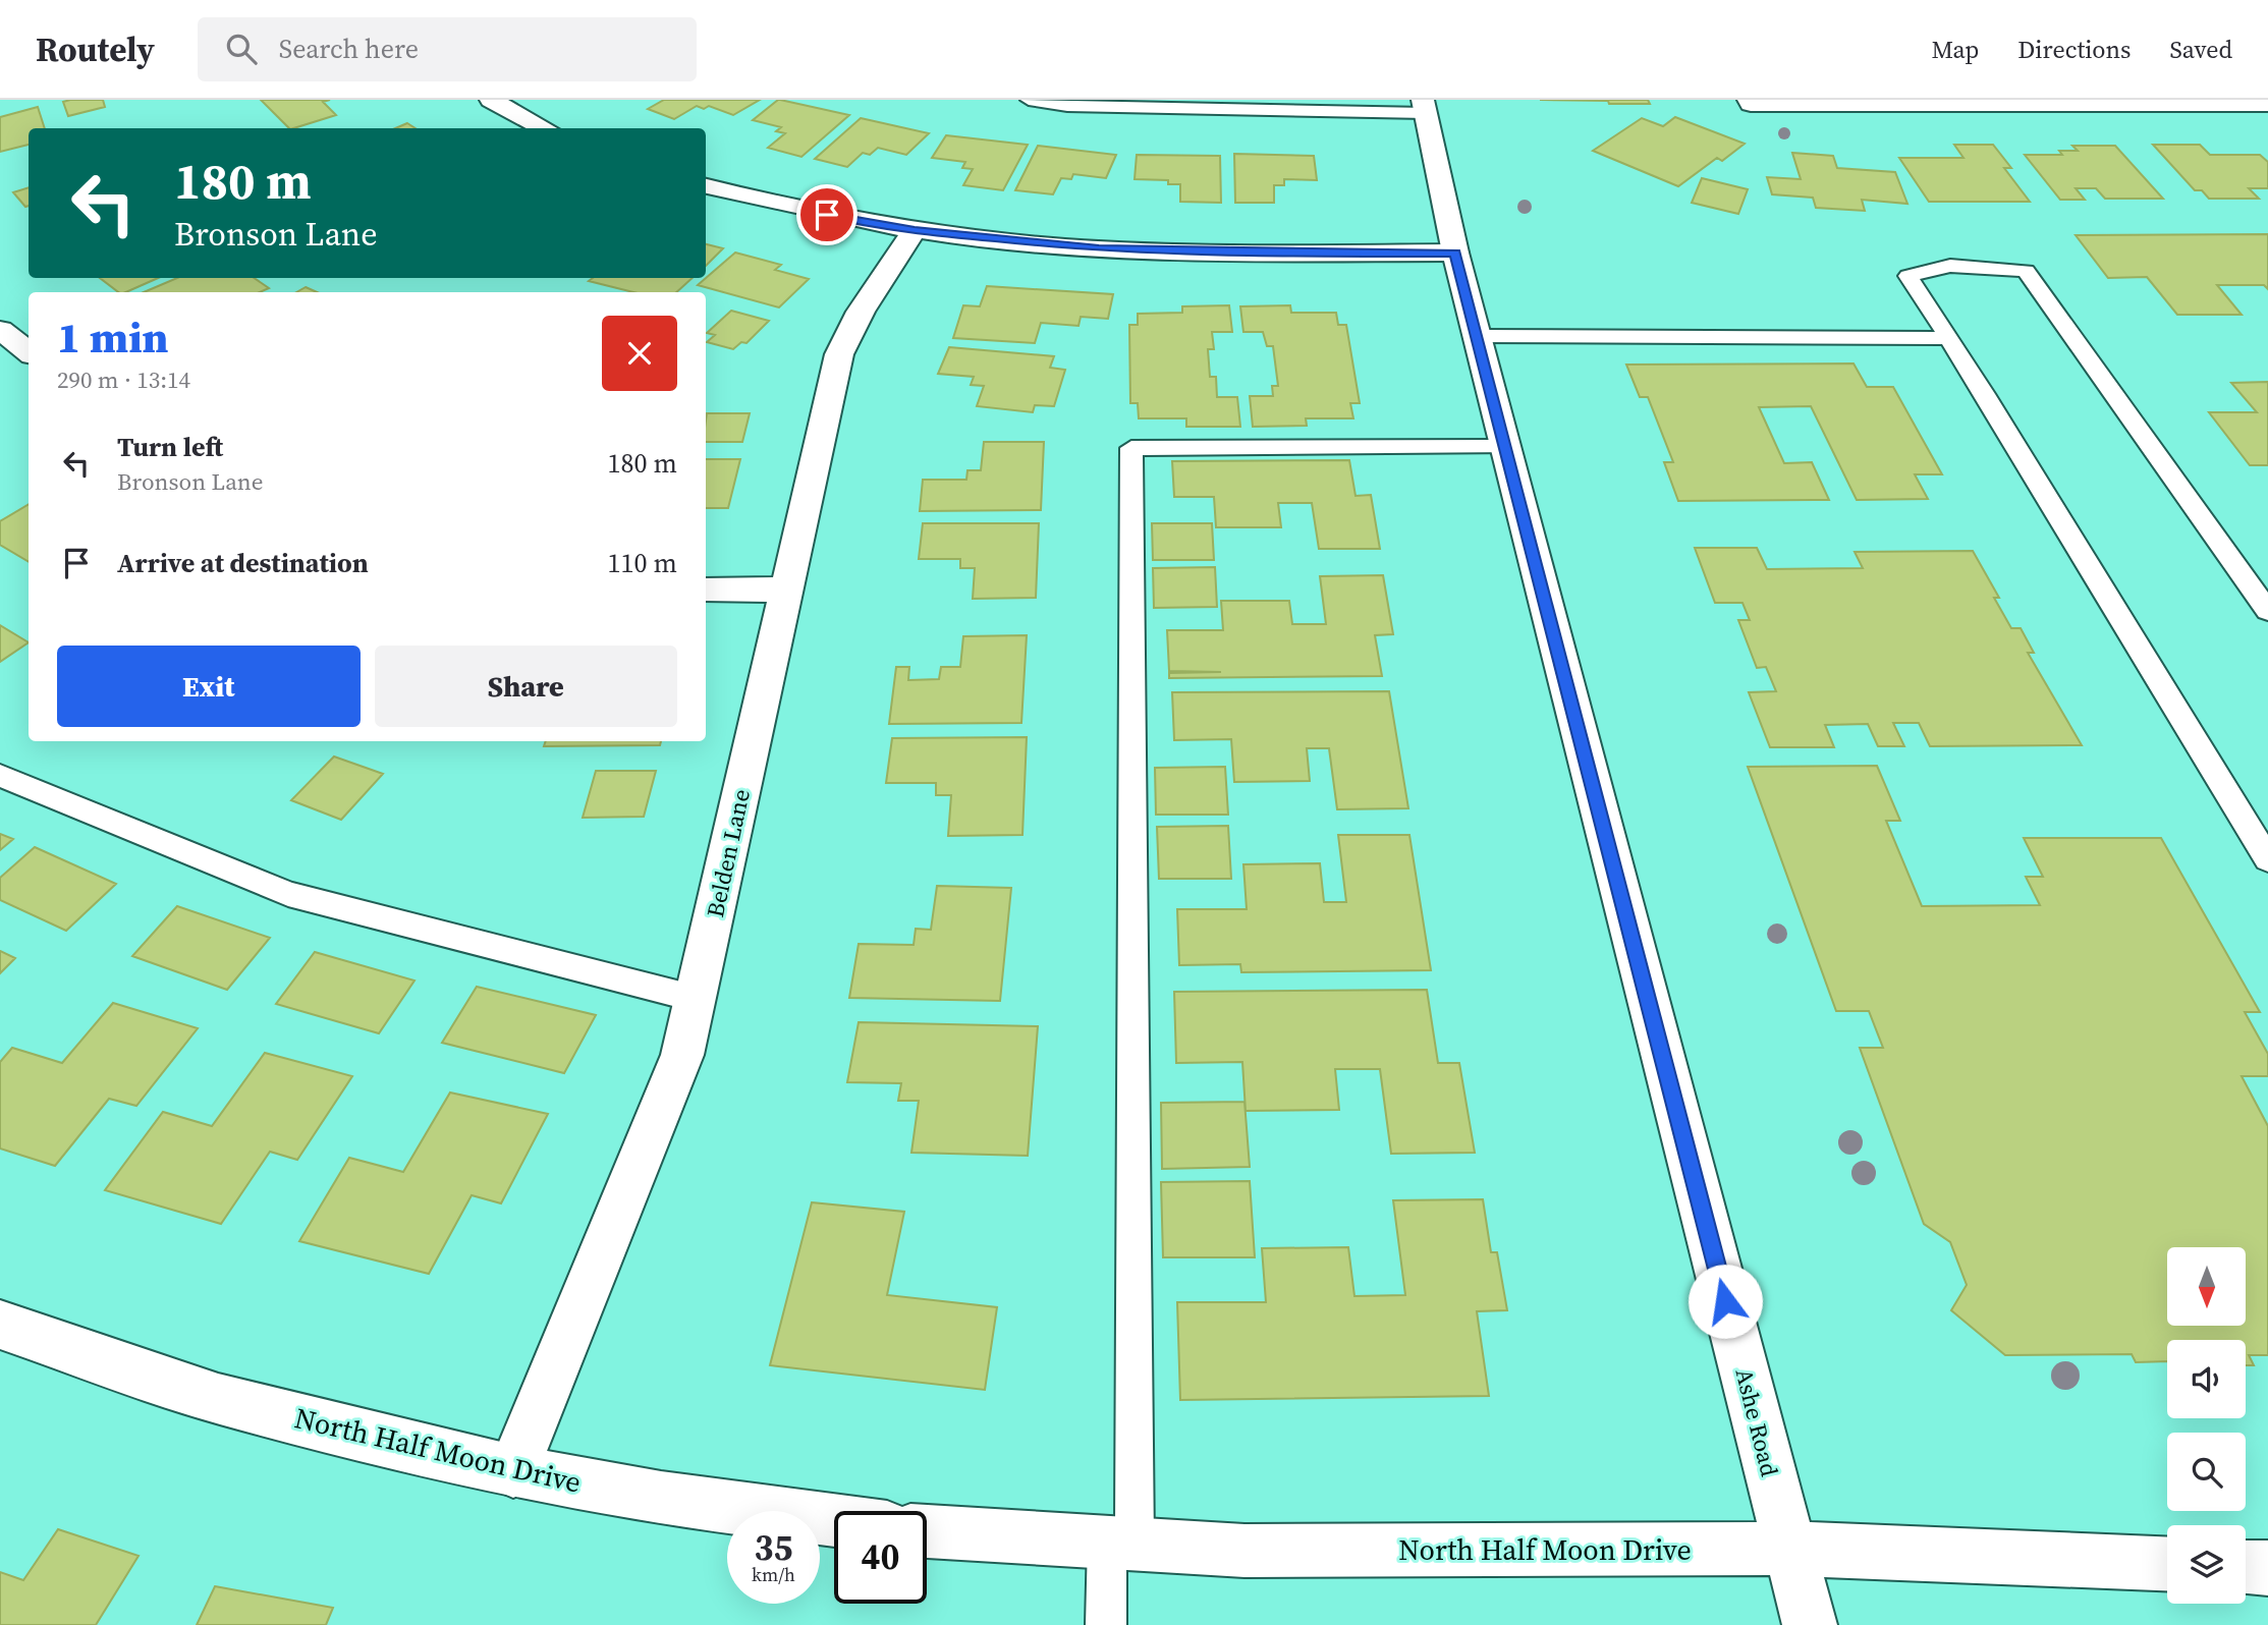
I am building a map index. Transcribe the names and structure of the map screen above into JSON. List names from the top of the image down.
{
  "streets": {
    "street": ["Belden Lane", "Ashe Road", "North Half Moon Drive"]
  },
  "crossings": [
    ["Belden Lane", "North Half Moon Drive"],
    ["Ashe Road", "North Half Moon Drive"]
  ],
  "north": "bottom",
  "page": {
    "header": "Routely",
    "search": "Search here",
    "nav": ["Map", "Directions", "Saved"],
    "turn": ["180 m", "Bronson Lane"],
    "heading": ["1 min", "290 m · 13:14"],
    "list": [
      {
        "name": "Turn left",
        "note": "Bronson Lane",
        "value": "180 m"
      },
      {
        "name": "Arrive at destination",
        "value": "110 m"
      }
    ],
    "buttons": ["Exit", "Share"],
    "speed": "35 km/h",
    "limit": "40"
  }
}
